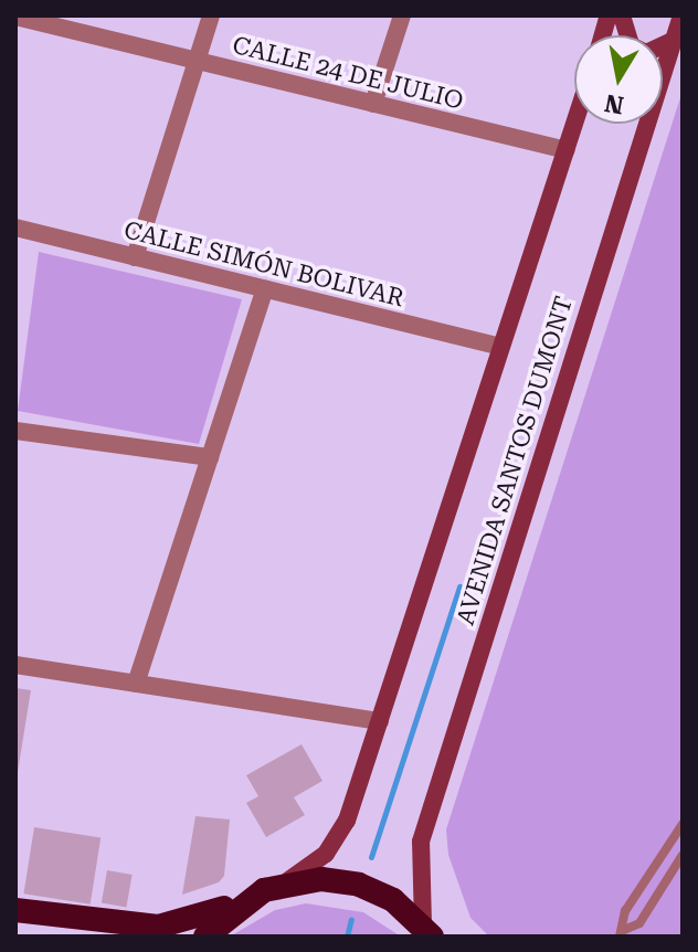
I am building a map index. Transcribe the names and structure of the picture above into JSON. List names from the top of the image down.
{
  "streets": {
    "main road": ["AVENIDA SANTOS DUMONT"],
    "street": ["CALLE 24 DE JULIO", "CALLE SIMÓN BOLIVAR"]
  },
  "crossings": [
    ["CALLE 24 DE JULIO", "AVENIDA SANTOS DUMONT"],
    ["CALLE SIMÓN BOLIVAR", "AVENIDA SANTOS DUMONT"]
  ],
  "north": "bottom"
}
